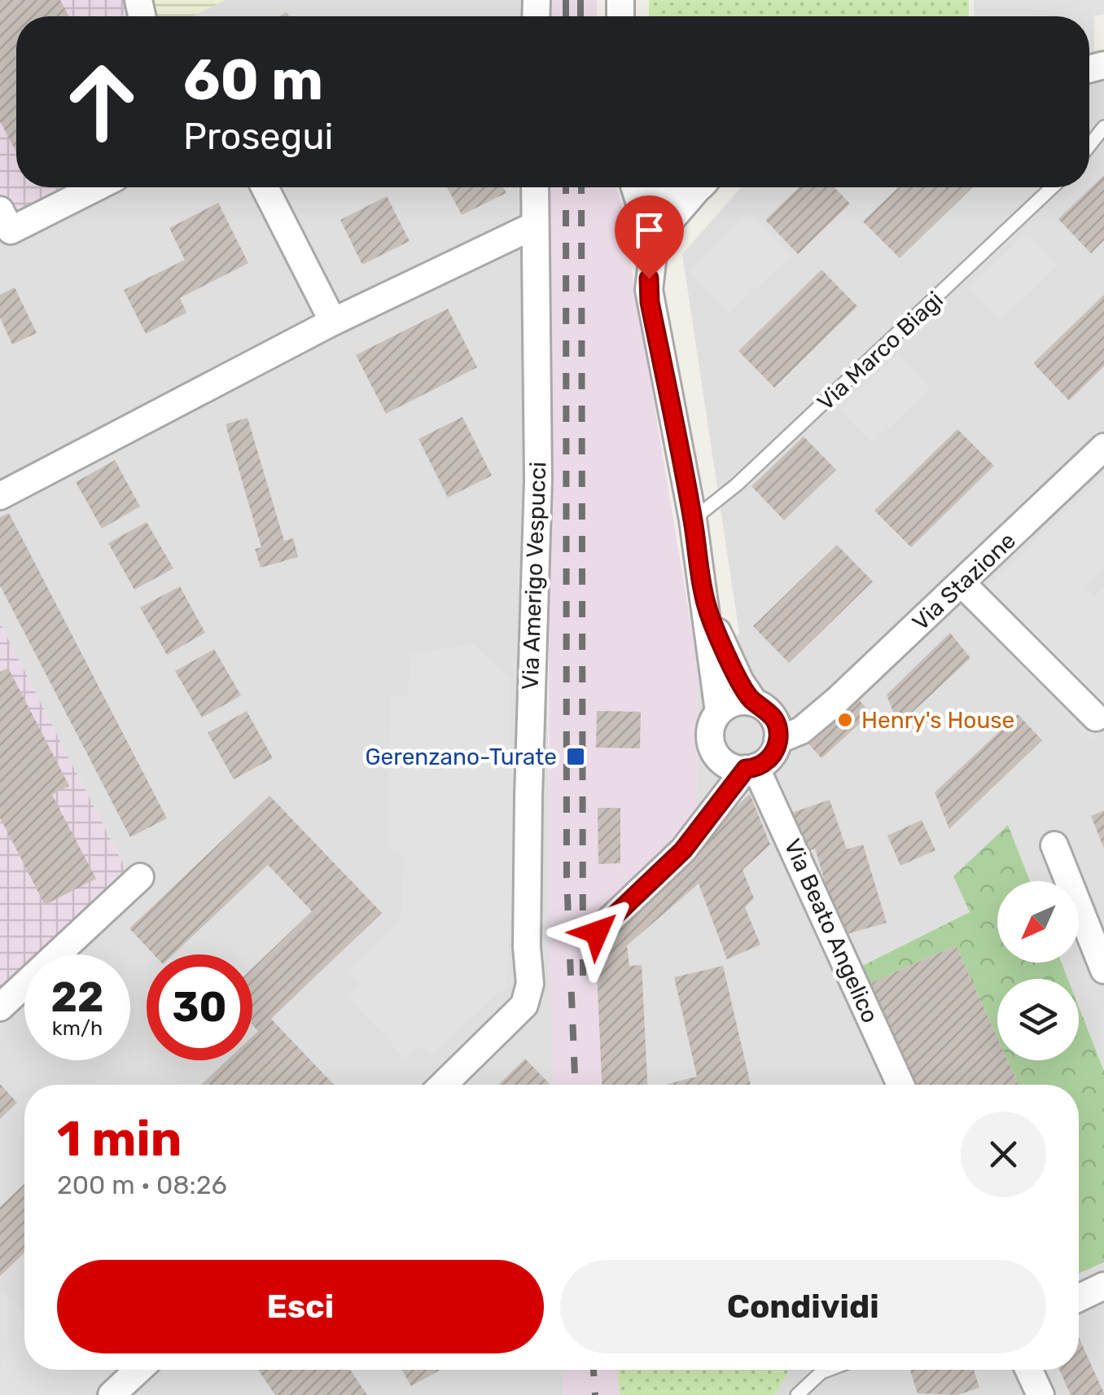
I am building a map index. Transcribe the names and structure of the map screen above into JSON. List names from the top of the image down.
{
  "streets": {
    "street": ["Via Amerigo Vespucci", "Via Stazione", "Via Beato Angelico"],
    "lane": ["Via Marco Biagi"]
  },
  "crossings": [
    ["Via Stazione", "Via Beato Angelico"]
  ],
  "places": {
    "other": ["Henry's House"],
    "transit": ["Gerenzano-Turate"]
  },
  "north": "bottom left",
  "page": {
    "turn": ["60 m", "Prosegui"],
    "speed": "22 km/h",
    "limit": "30",
    "heading": ["1 min", "200 m · 08:26"],
    "buttons": ["Esci", "Condividi"]
  }
}
